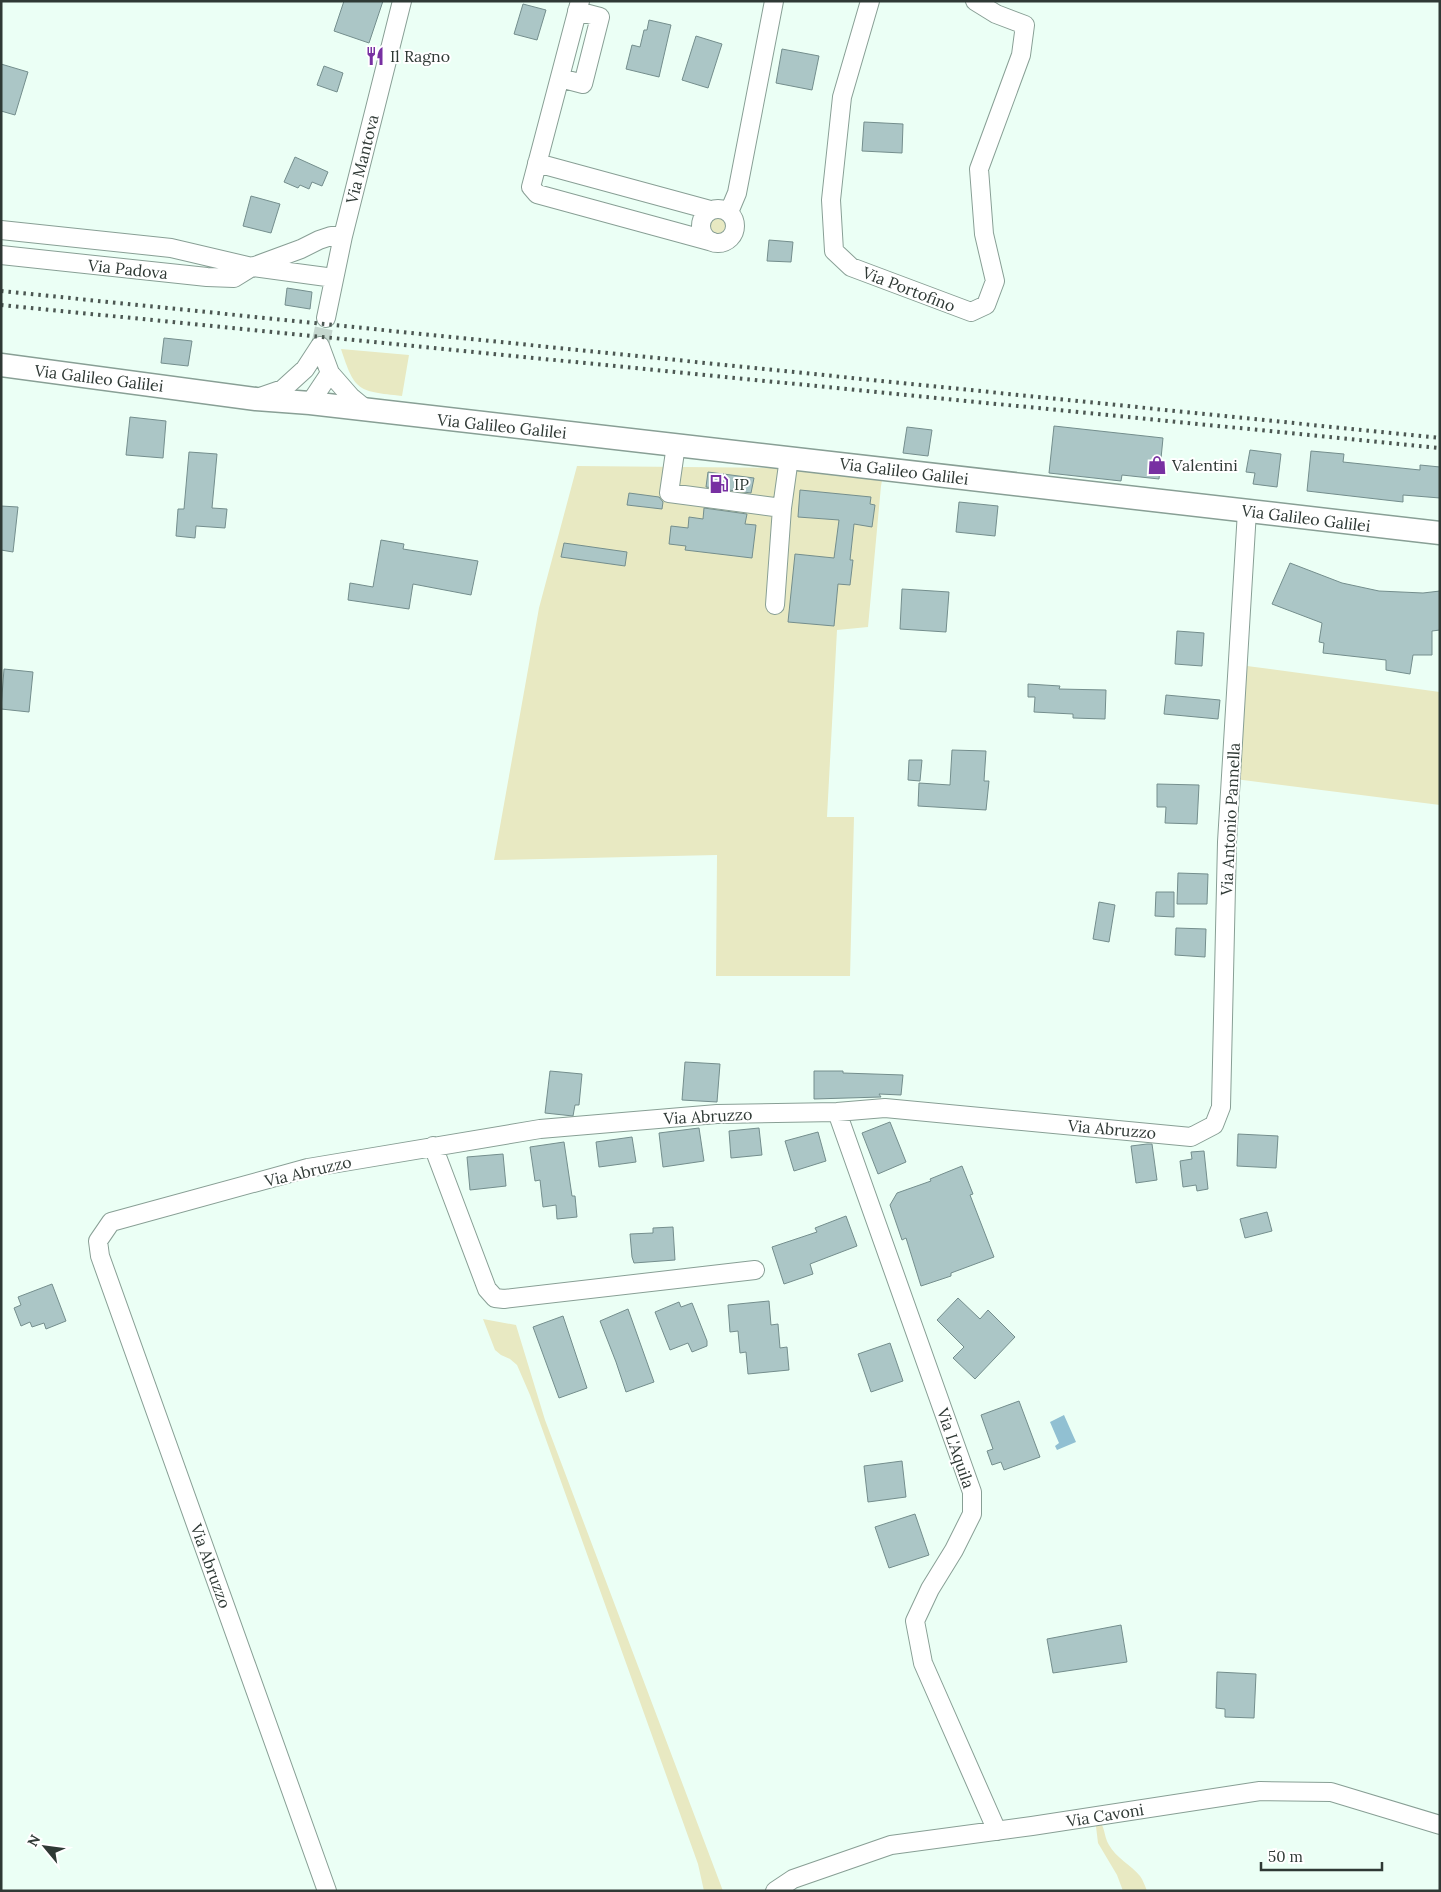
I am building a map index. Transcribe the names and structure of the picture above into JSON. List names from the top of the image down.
{
  "streets": {
    "main road": ["Via Galileo Galilei"],
    "street": [
      "Via Mantova",
      "Via Padova",
      "Via Portofino",
      "Via Antonio Pannella",
      "Via Abruzzo",
      "Via L'Aquila",
      "Via Cavoni"
    ]
  },
  "crossings": [
    ["Via Mantova", "Via Padova"],
    ["Via Galileo Galilei", "Via Antonio Pannella"],
    ["Via Antonio Pannella", "Via Abruzzo"],
    ["Via Abruzzo", "Via L'Aquila"],
    ["Via L'Aquila", "Via Cavoni"]
  ],
  "places": {
    "restaurant": ["Il Ragno"],
    "shop": ["Valentini"],
    "fuel station": ["IP"]
  },
  "scale_bar": "50 m",
  "north": "top left"
}
